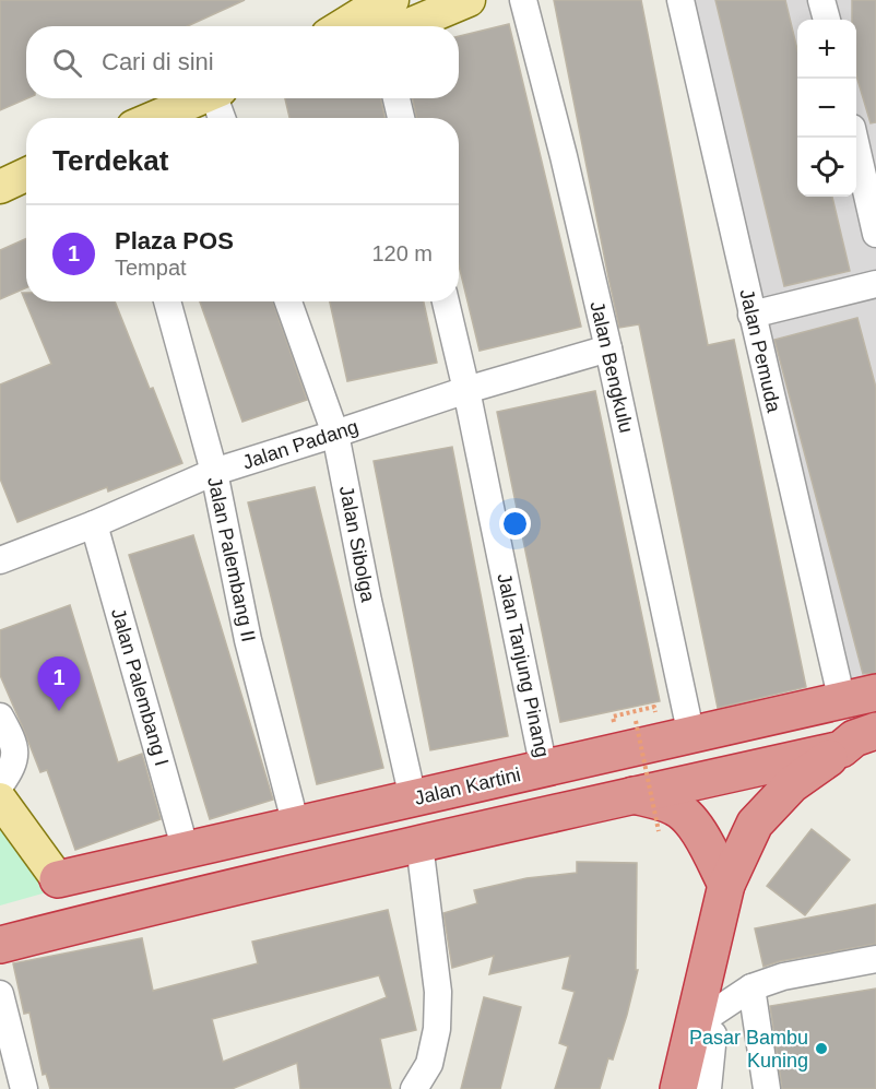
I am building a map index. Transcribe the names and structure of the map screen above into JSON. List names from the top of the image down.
{
  "streets": {
    "highway": ["Jalan Kartini"],
    "street": [
      "Jalan Pemuda",
      "Jalan Bengkulu",
      "Jalan Padang",
      "Jalan Sibolga",
      "Jalan Palembang II",
      "Jalan Tanjung Pinang",
      "Jalan Palembang I"
    ]
  },
  "crossings": [
    ["Jalan Pemuda", "Jalan Kartini"],
    ["Jalan Bengkulu", "Jalan Padang"],
    ["Jalan Bengkulu", "Jalan Kartini"],
    ["Jalan Padang", "Jalan Sibolga"],
    ["Jalan Padang", "Jalan Palembang II"],
    ["Jalan Padang", "Jalan Tanjung Pinang"],
    ["Jalan Padang", "Jalan Palembang I"],
    ["Jalan Sibolga", "Jalan Kartini"],
    ["Jalan Palembang II", "Jalan Kartini"],
    ["Jalan Tanjung Pinang", "Jalan Kartini"],
    ["Jalan Palembang I", "Jalan Kartini"]
  ],
  "places": ["Pasar Bambu Kuning"],
  "page": {
    "map_buttons": ["+", "−"],
    "search": "Cari di sini",
    "heading": "Terdekat",
    "list": [
      {
        "mark": "1",
        "name": "Plaza POS",
        "note": "Tempat",
        "value": "120 m"
      }
    ],
    "pins": "1"
  }
}
